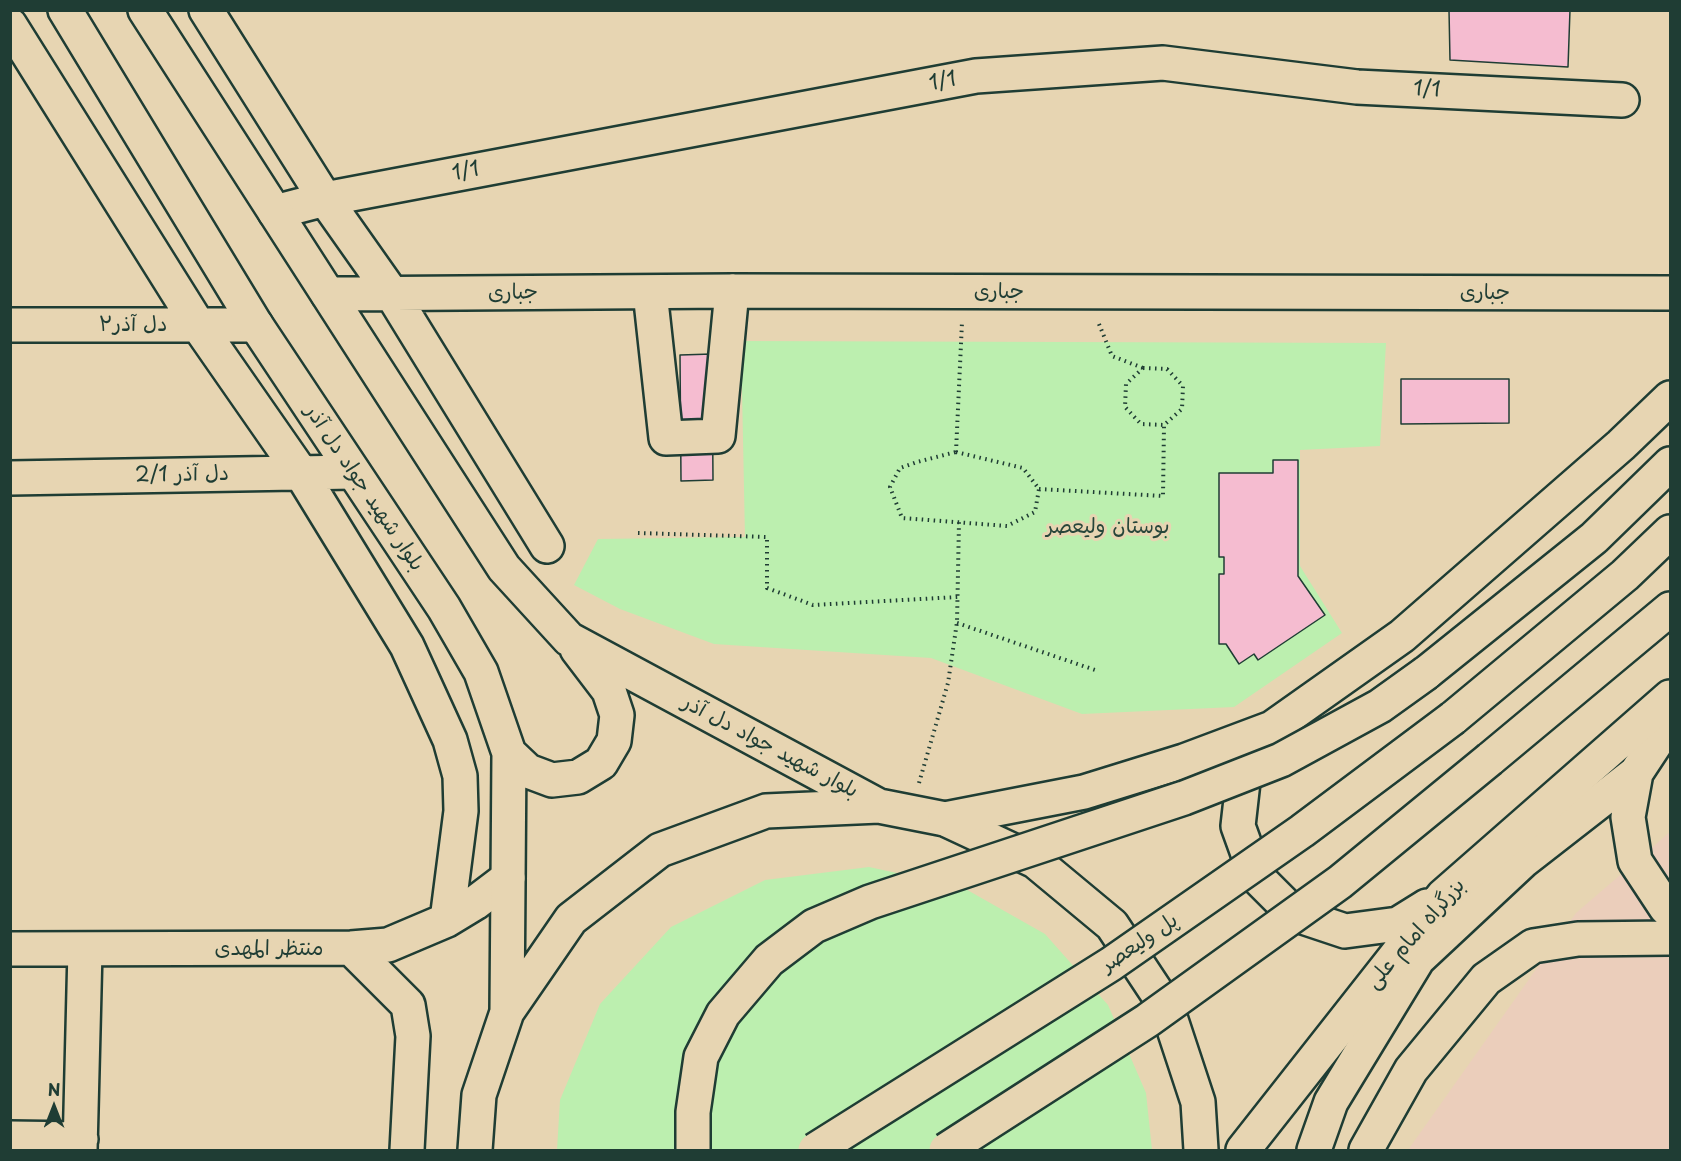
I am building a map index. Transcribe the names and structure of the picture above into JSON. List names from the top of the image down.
{
  "streets": {
    "main road": [
      "1/1",
      "جباری",
      "دل آذر۲",
      "دل آذر 2/1",
      "بلوار شهید جواد دل آذر",
      "بزرگراه امام علی",
      "پل ولیعصر",
      "منتظر المهدی"
    ]
  },
  "crossings": [
    ["1/1", "بلوار شهید جواد دل آذر"],
    ["جباری", "بلوار شهید جواد دل آذر"],
    ["دل آذر۲", "بلوار شهید جواد دل آذر"],
    ["دل آذر 2/1", "بلوار شهید جواد دل آذر"],
    ["بلوار شهید جواد دل آذر", "منتظر المهدی"]
  ],
  "parks": ["بوستان ولیعصر"],
  "north": "top"
}
